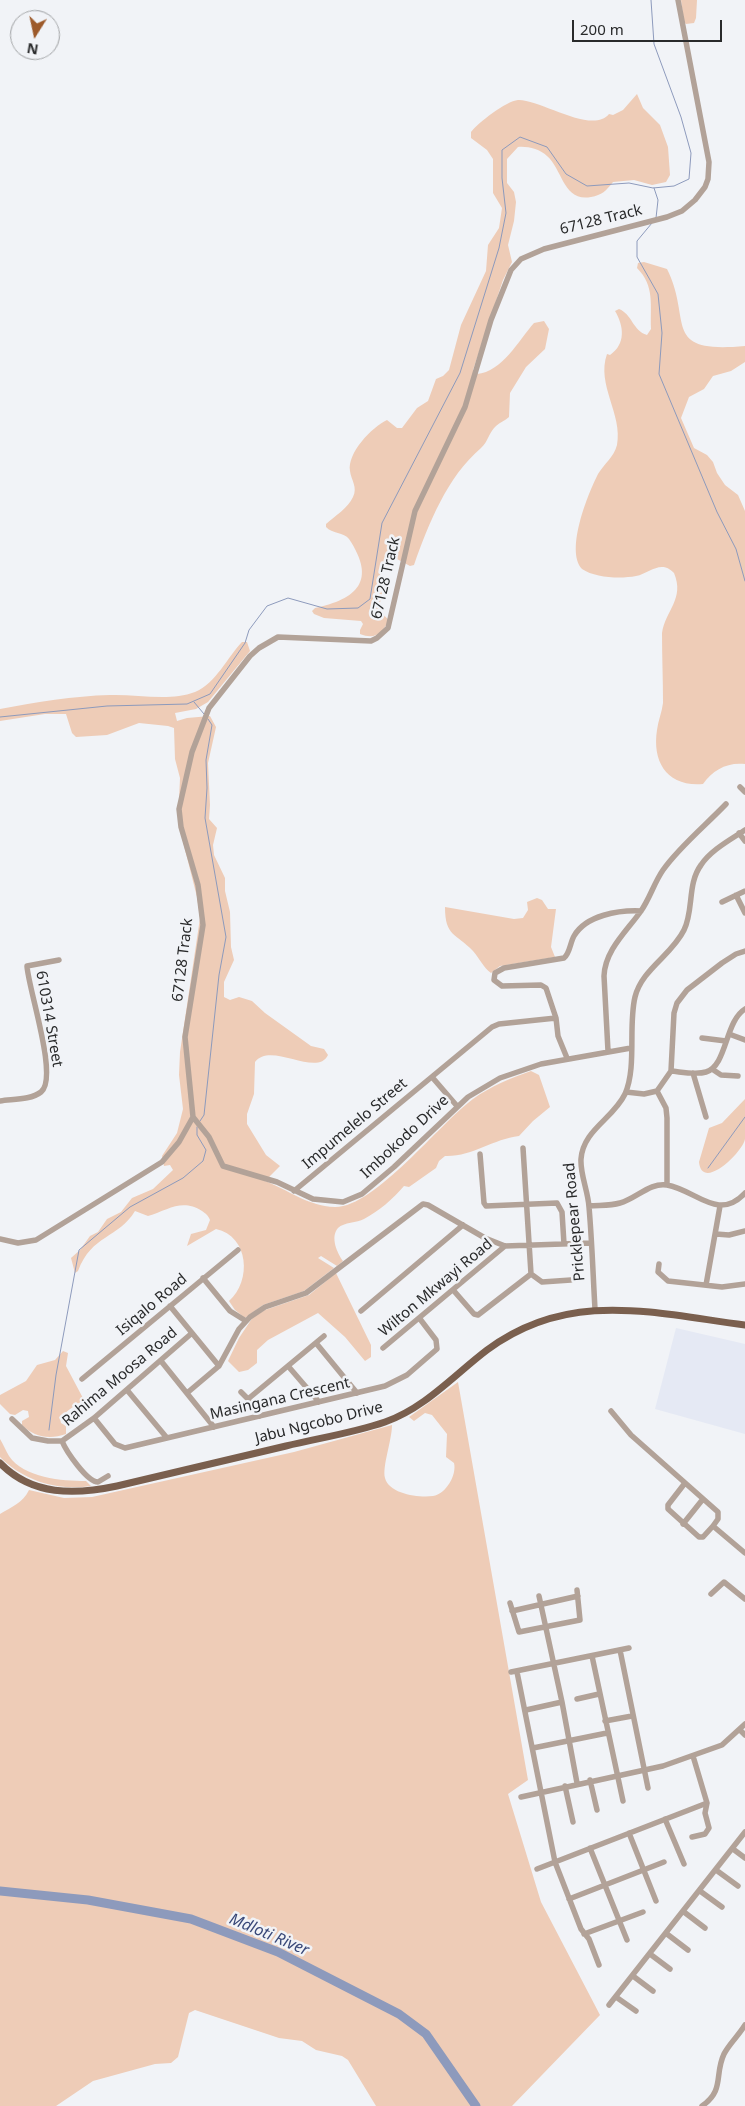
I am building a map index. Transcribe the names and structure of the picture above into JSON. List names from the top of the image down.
{
  "streets": {
    "main road": ["Jabu Ngcobo Drive"],
    "street": [
      "67128 Track",
      "610314 Street",
      "Impumelelo Street",
      "Imbokodo Drive",
      "Pricklepear Road",
      "Wilton Mkwayi Road",
      "Isiqalo Road",
      "Rahima Moosa Road",
      "Masingana Crescent"
    ]
  },
  "crossings": [
    ["67128 Track", "Imbokodo Drive"],
    ["Impumelelo Street", "Imbokodo Drive"],
    ["Imbokodo Drive", "Pricklepear Road"],
    ["Pricklepear Road", "Jabu Ngcobo Drive"],
    ["Wilton Mkwayi Road", "Masingana Crescent"],
    ["Rahima Moosa Road", "Masingana Crescent"]
  ],
  "water": ["Mdloti River"],
  "scale_bar": "200 m",
  "north": "bottom"
}
